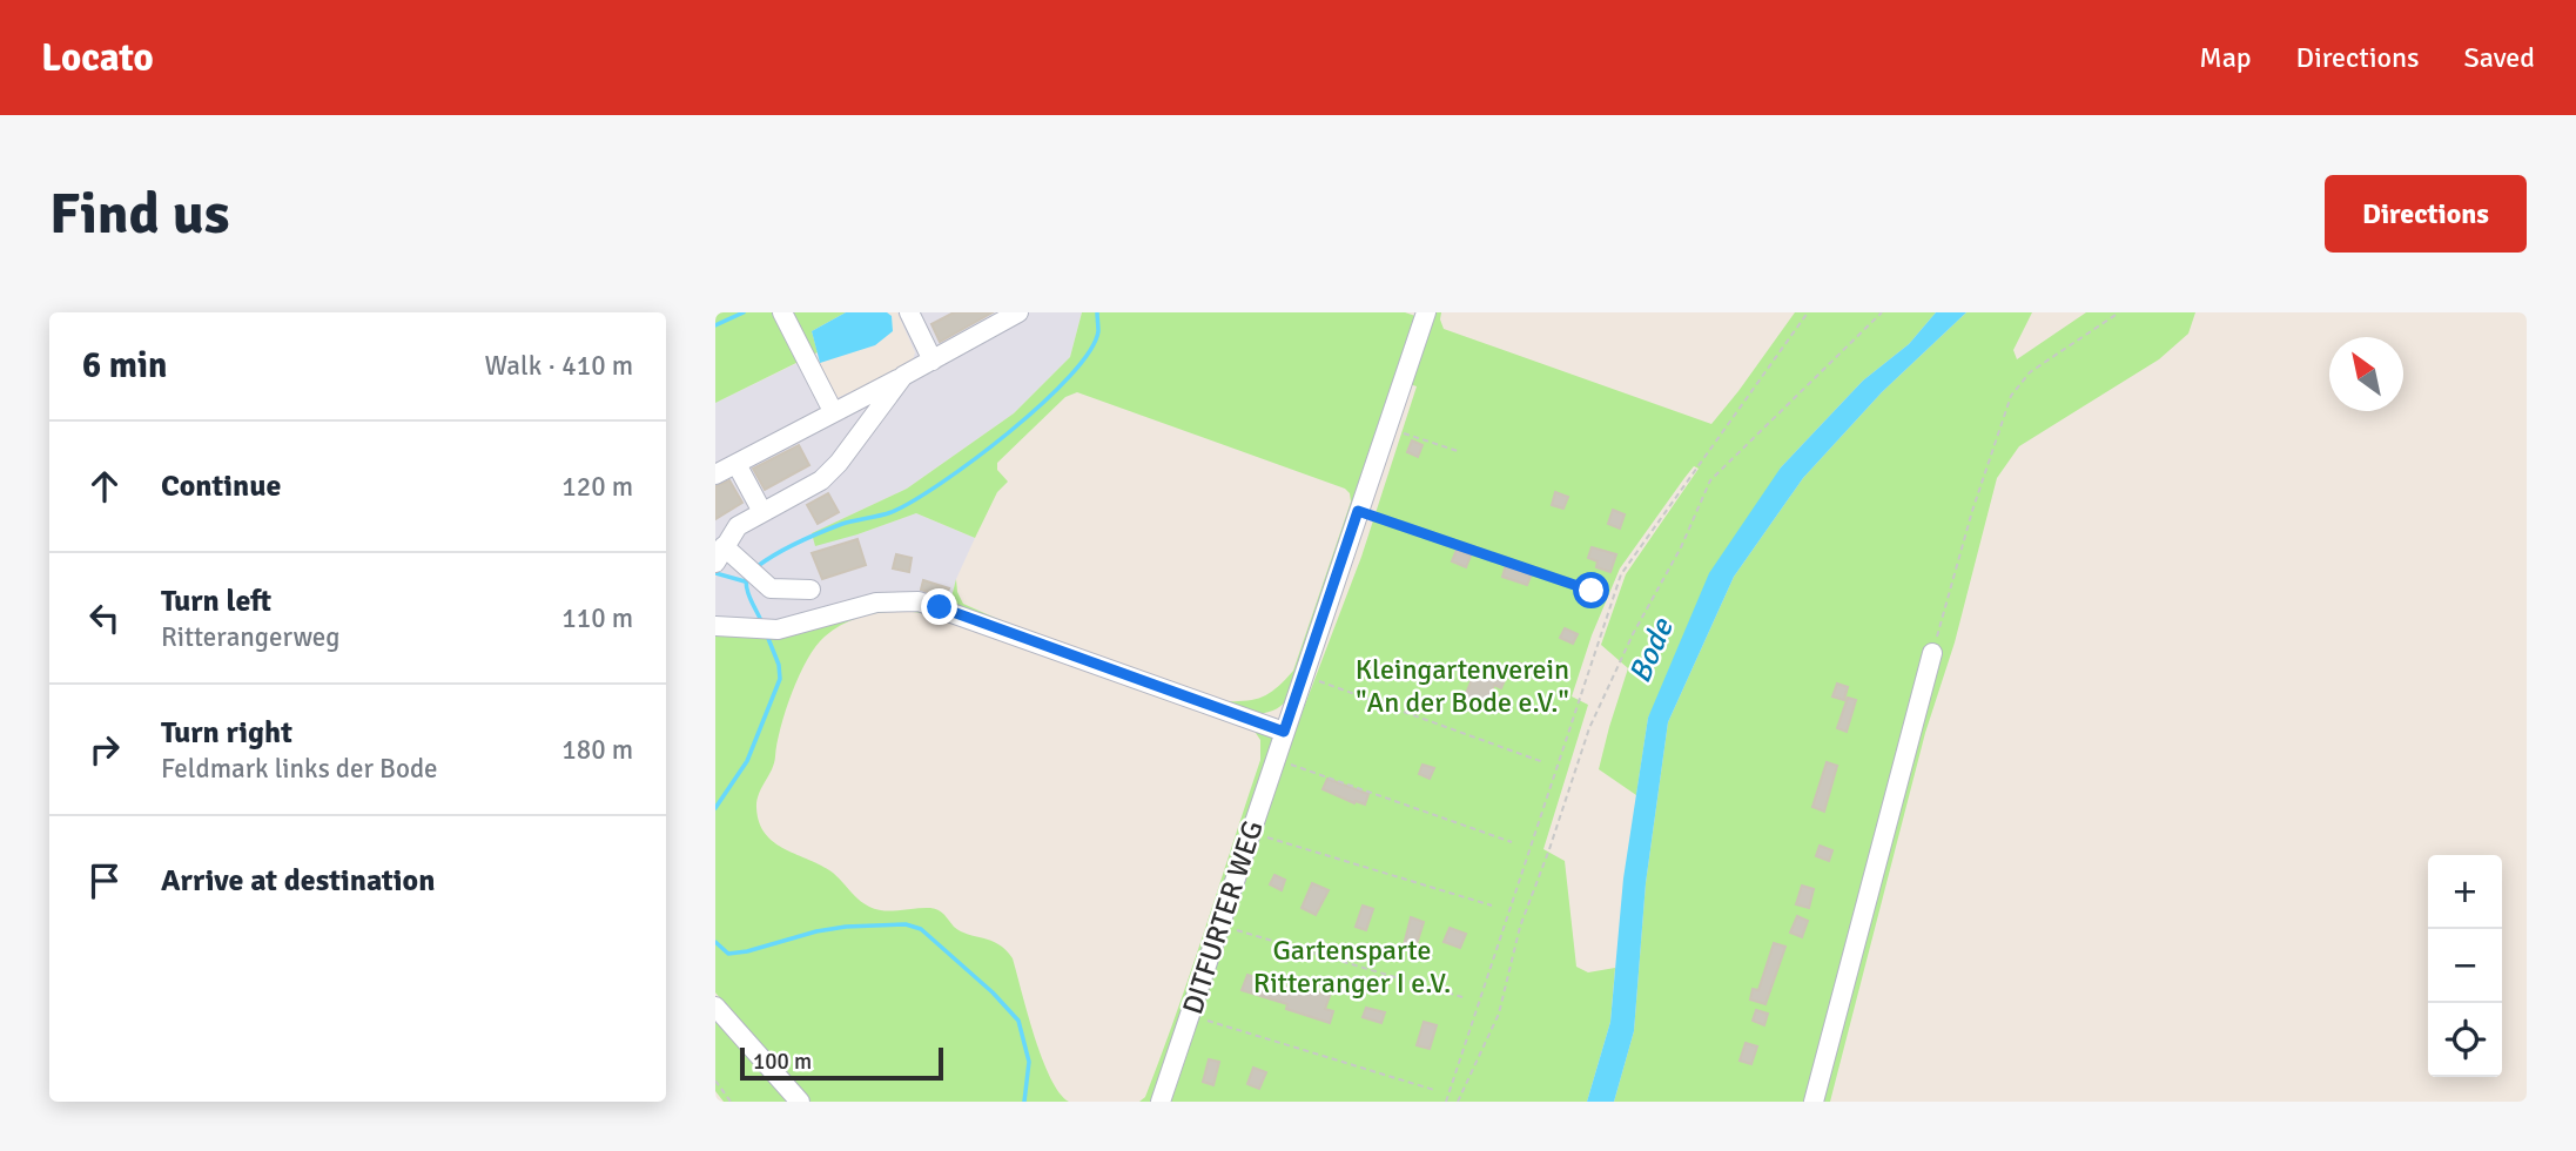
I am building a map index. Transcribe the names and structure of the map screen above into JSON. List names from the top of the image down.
{
  "streets": {
    "street": ["DITFURTER WEG"]
  },
  "water": ["Bode"],
  "parks": ["Kleingartenverein \"An der Bode e.V.\"", "Gartensparte Ritteranger I e.V."],
  "scale_bar": "100 m",
  "north": "top left",
  "page": {
    "header": "Locato",
    "nav": ["Map", "Directions", "Saved"],
    "buttons": "Directions",
    "title": "Find us",
    "heading": ["6 min", "Walk · 410 m"],
    "list": [
      ["Continue", "120 m"],
      ["Turn left", "Ritterangerweg", "110 m"],
      ["Turn right", "Feldmark links der Bode", "180 m"],
      "Arrive at destination"
    ],
    "map_buttons": ["+", "−"],
    "scale": "100 m"
  }
}
